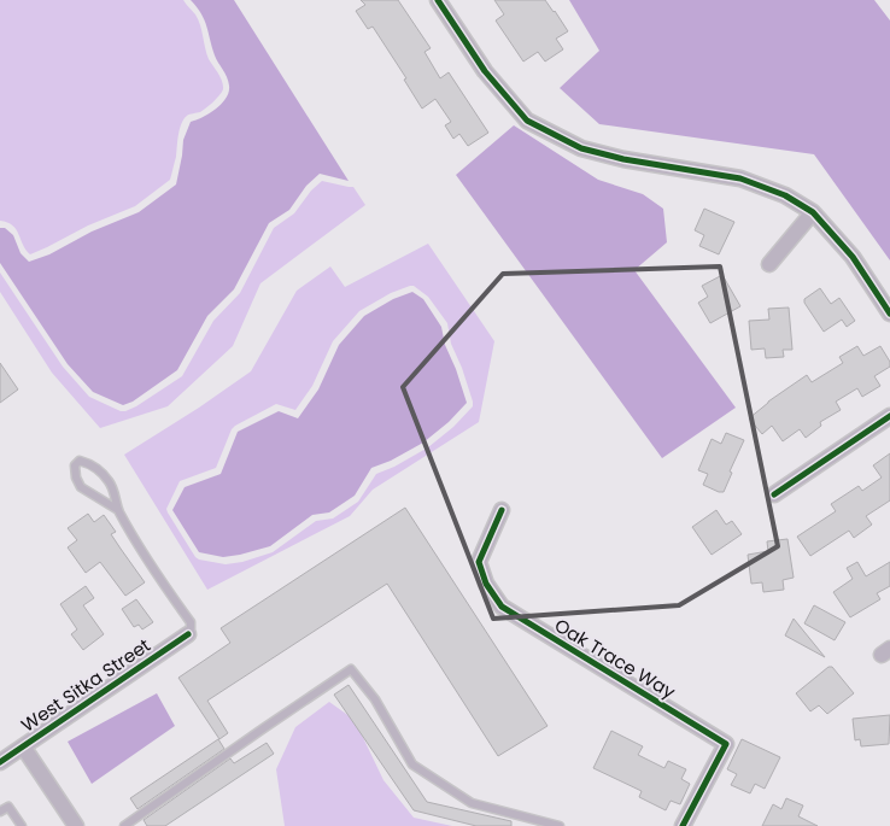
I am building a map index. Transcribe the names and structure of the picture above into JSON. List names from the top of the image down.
{
  "streets": {
    "street": ["Oak Trace Way", "West Sitka Street"]
  }
}
